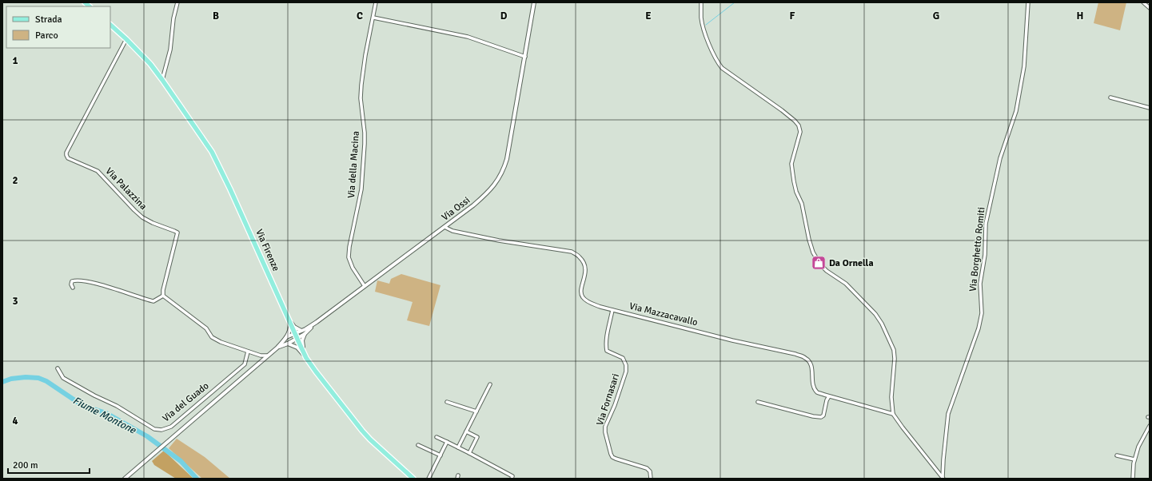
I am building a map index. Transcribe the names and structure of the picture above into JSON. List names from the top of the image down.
{
  "streets": {
    "main road": ["Via Firenze"],
    "street": [
      "Via della Macina",
      "Via Palazzina",
      "Via Ossi",
      "Via Borghetto Romiti",
      "Via Mazzacavallo",
      "Via Fornasari",
      "Via del Guado"
    ]
  },
  "crossings": [
    ["Via della Macina", "Via Ossi"],
    ["Via Palazzina", "Via Firenze"],
    ["Via Ossi", "Via Firenze"],
    ["Via Ossi", "Via Mazzacavallo"],
    ["Via Ossi", "Via del Guado"],
    ["Via Firenze", "Via del Guado"],
    ["Via Mazzacavallo", "Via Fornasari"]
  ],
  "water": ["Fiume Montone"],
  "places": {
    "shop": ["Da Ornella"]
  },
  "legend": ["Strada", "Parco"],
  "scale_bar": "200 m",
  "grid": {
    "columns": [
      "B",
      "C",
      "D",
      "E",
      "F",
      "G",
      "H"
    ],
    "rows": [
      "1",
      "2",
      "3",
      "4"
    ]
  }
}
